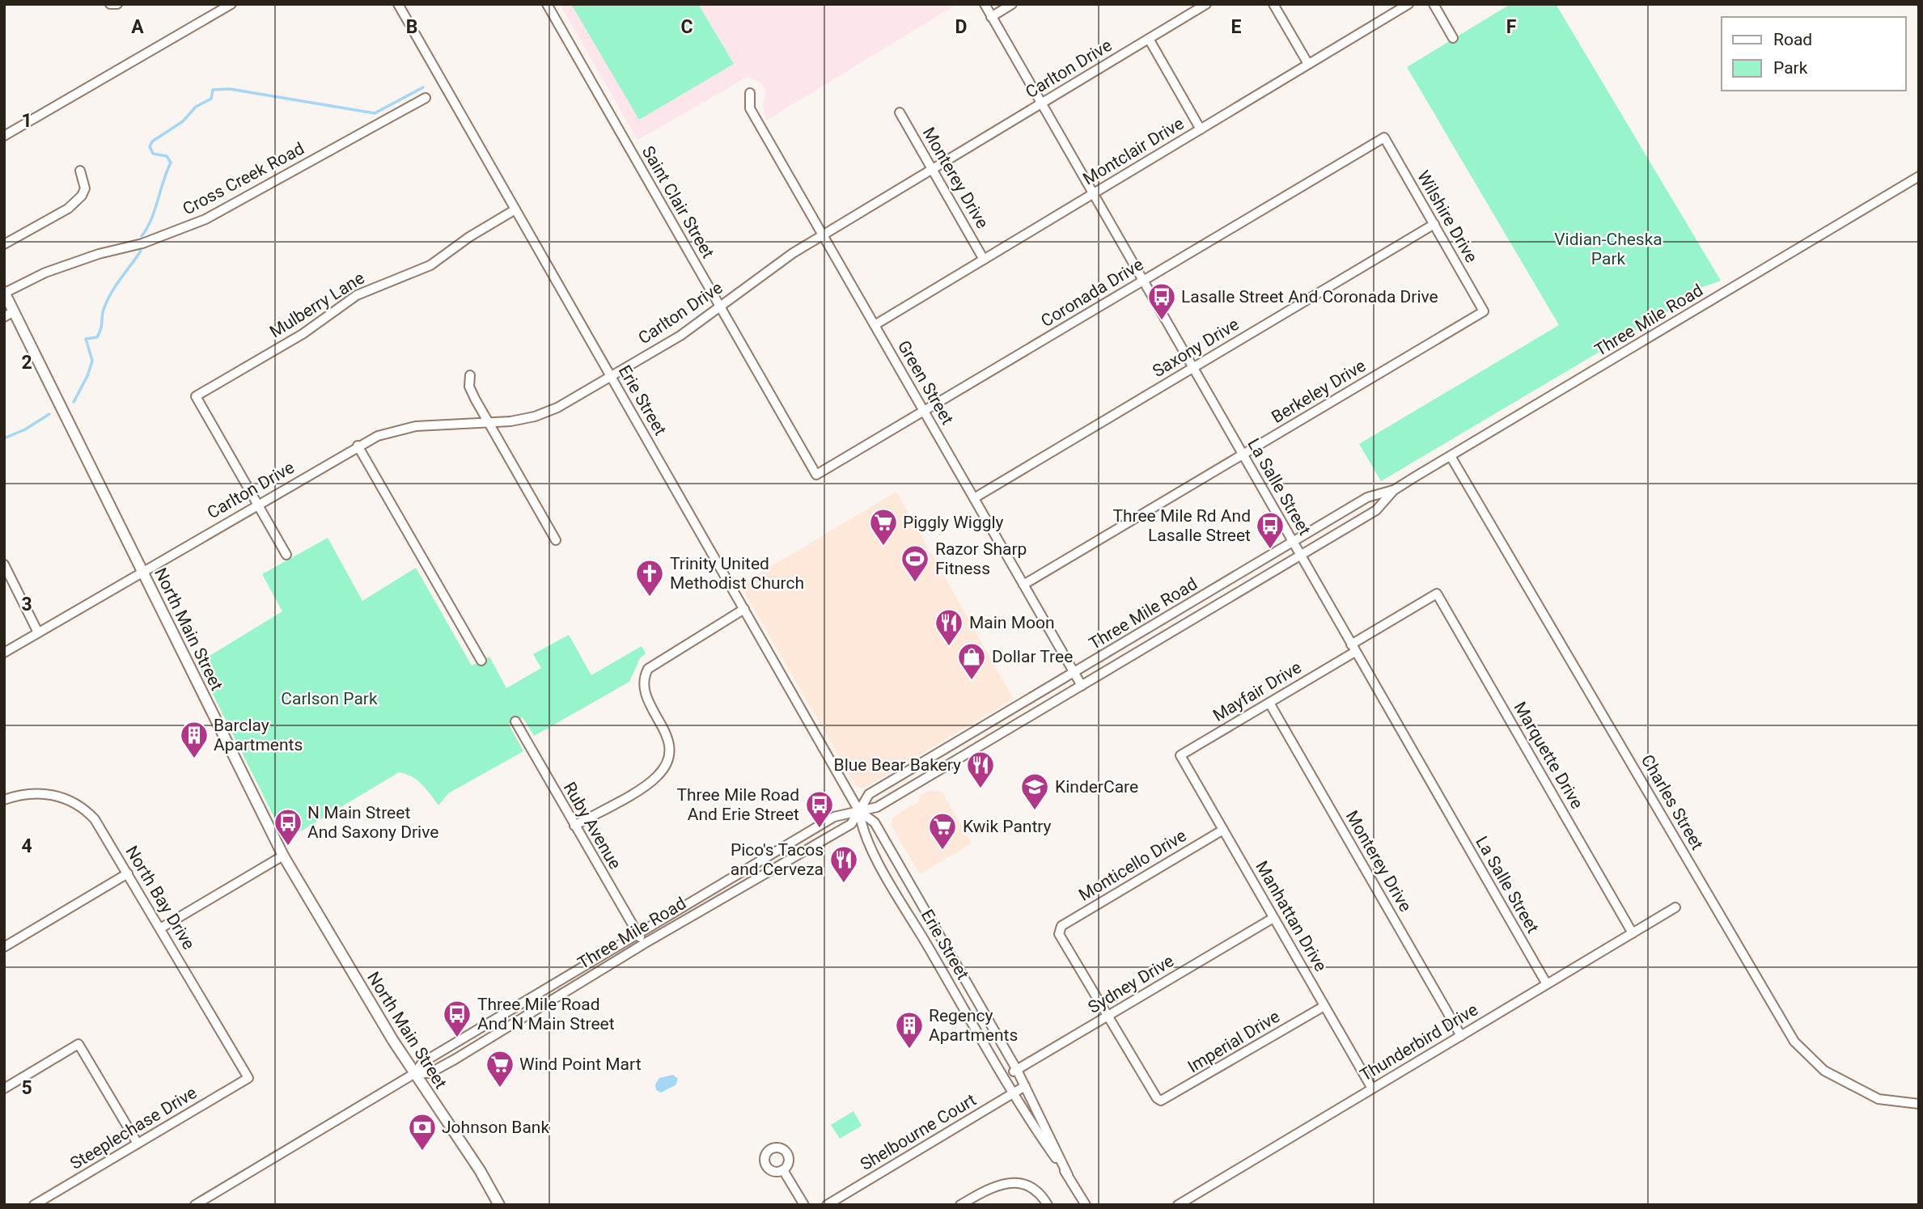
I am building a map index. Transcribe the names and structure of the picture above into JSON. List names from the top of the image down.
{
  "streets": {
    "main road": ["North Main Street"],
    "street": [
      "Carlton Drive",
      "Montclair Drive",
      "Monterey Drive",
      "Cross Creek Road",
      "Saint Clair Street",
      "Wilshire Drive",
      "Coronada Drive",
      "Mulberry Lane",
      "Three Mile Road",
      "Saxony Drive",
      "Green Street",
      "Berkeley Drive",
      "Erie Street",
      "La Salle Street",
      "Mayfair Drive",
      "Marquette Drive",
      "Charles Street",
      "Ruby Avenue",
      "Monticello Drive",
      "North Bay Drive",
      "Manhattan Drive",
      "Sydney Drive",
      "Imperial Drive",
      "Thunderbird Drive",
      "Steeplechase Drive",
      "Shelbourne Court"
    ]
  },
  "crossings": [
    ["Carlton Drive", "Monterey Drive"],
    ["Carlton Drive", "Saint Clair Street"],
    ["Carlton Drive", "Mulberry Lane"],
    ["Carlton Drive", "Green Street"],
    ["Carlton Drive", "Erie Street"],
    ["Carlton Drive", "La Salle Street"],
    ["Carlton Drive", "North Main Street"],
    ["Montclair Drive", "Monterey Drive"],
    ["Montclair Drive", "Green Street"],
    ["Montclair Drive", "La Salle Street"],
    ["Monterey Drive", "Mayfair Drive"],
    ["Monterey Drive", "Thunderbird Drive"],
    ["Cross Creek Road", "North Main Street"],
    ["Saint Clair Street", "Coronada Drive"],
    ["Wilshire Drive", "Coronada Drive"],
    ["Wilshire Drive", "Saxony Drive"],
    ["Wilshire Drive", "Berkeley Drive"],
    ["Coronada Drive", "Green Street"],
    ["Coronada Drive", "La Salle Street"],
    ["Mulberry Lane", "Erie Street"],
    ["Three Mile Road", "Green Street"],
    ["Three Mile Road", "Erie Street"],
    ["Three Mile Road", "La Salle Street"],
    ["Three Mile Road", "North Main Street"],
    ["Three Mile Road", "Charles Street"],
    ["Three Mile Road", "Ruby Avenue"],
    ["Saxony Drive", "Green Street"],
    ["Saxony Drive", "La Salle Street"],
    ["Green Street", "Berkeley Drive"],
    ["Berkeley Drive", "La Salle Street"],
    ["Erie Street", "Sydney Drive"],
    ["Erie Street", "Shelbourne Court"],
    ["La Salle Street", "Mayfair Drive"],
    ["La Salle Street", "Thunderbird Drive"],
    ["Mayfair Drive", "Marquette Drive"],
    ["Mayfair Drive", "Manhattan Drive"],
    ["Marquette Drive", "Thunderbird Drive"],
    ["Monticello Drive", "Manhattan Drive"],
    ["Monticello Drive", "Sydney Drive"],
    ["Monticello Drive", "Imperial Drive"],
    ["North Bay Drive", "Steeplechase Drive"],
    ["Manhattan Drive", "Sydney Drive"],
    ["Manhattan Drive", "Imperial Drive"],
    ["Manhattan Drive", "Thunderbird Drive"],
    ["Sydney Drive", "Imperial Drive"]
  ],
  "parks": ["Vidian-Cheska Park", "Carlson Park"],
  "places": {
    "bus stop": [
      "Lasalle Street And Coronada Drive",
      "Three Mile Rd And Lasalle Street",
      "Three Mile Road And Erie Street",
      "N Main Street And Saxony Drive",
      "Three Mile Road And N Main Street"
    ],
    "supermarket": ["Piggly Wiggly", "Kwik Pantry", "Wind Point Mart"],
    "sports": ["Razor Sharp Fitness"],
    "church": ["Trinity United Methodist Church"],
    "restaurant": ["Main Moon", "Blue Bear Bakery", "Pico's Tacos and Cerveza"],
    "shop": ["Dollar Tree"],
    "building": ["Barclay Apartments", "Regency Apartments"],
    "school or university": ["KinderCare"],
    "bank": ["Johnson Bank"]
  },
  "legend": ["Road", "Park"],
  "grid": {
    "columns": [
      "A",
      "B",
      "C",
      "D",
      "E",
      "F"
    ],
    "rows": [
      "1",
      "2",
      "3",
      "4",
      "5"
    ]
  }
}
